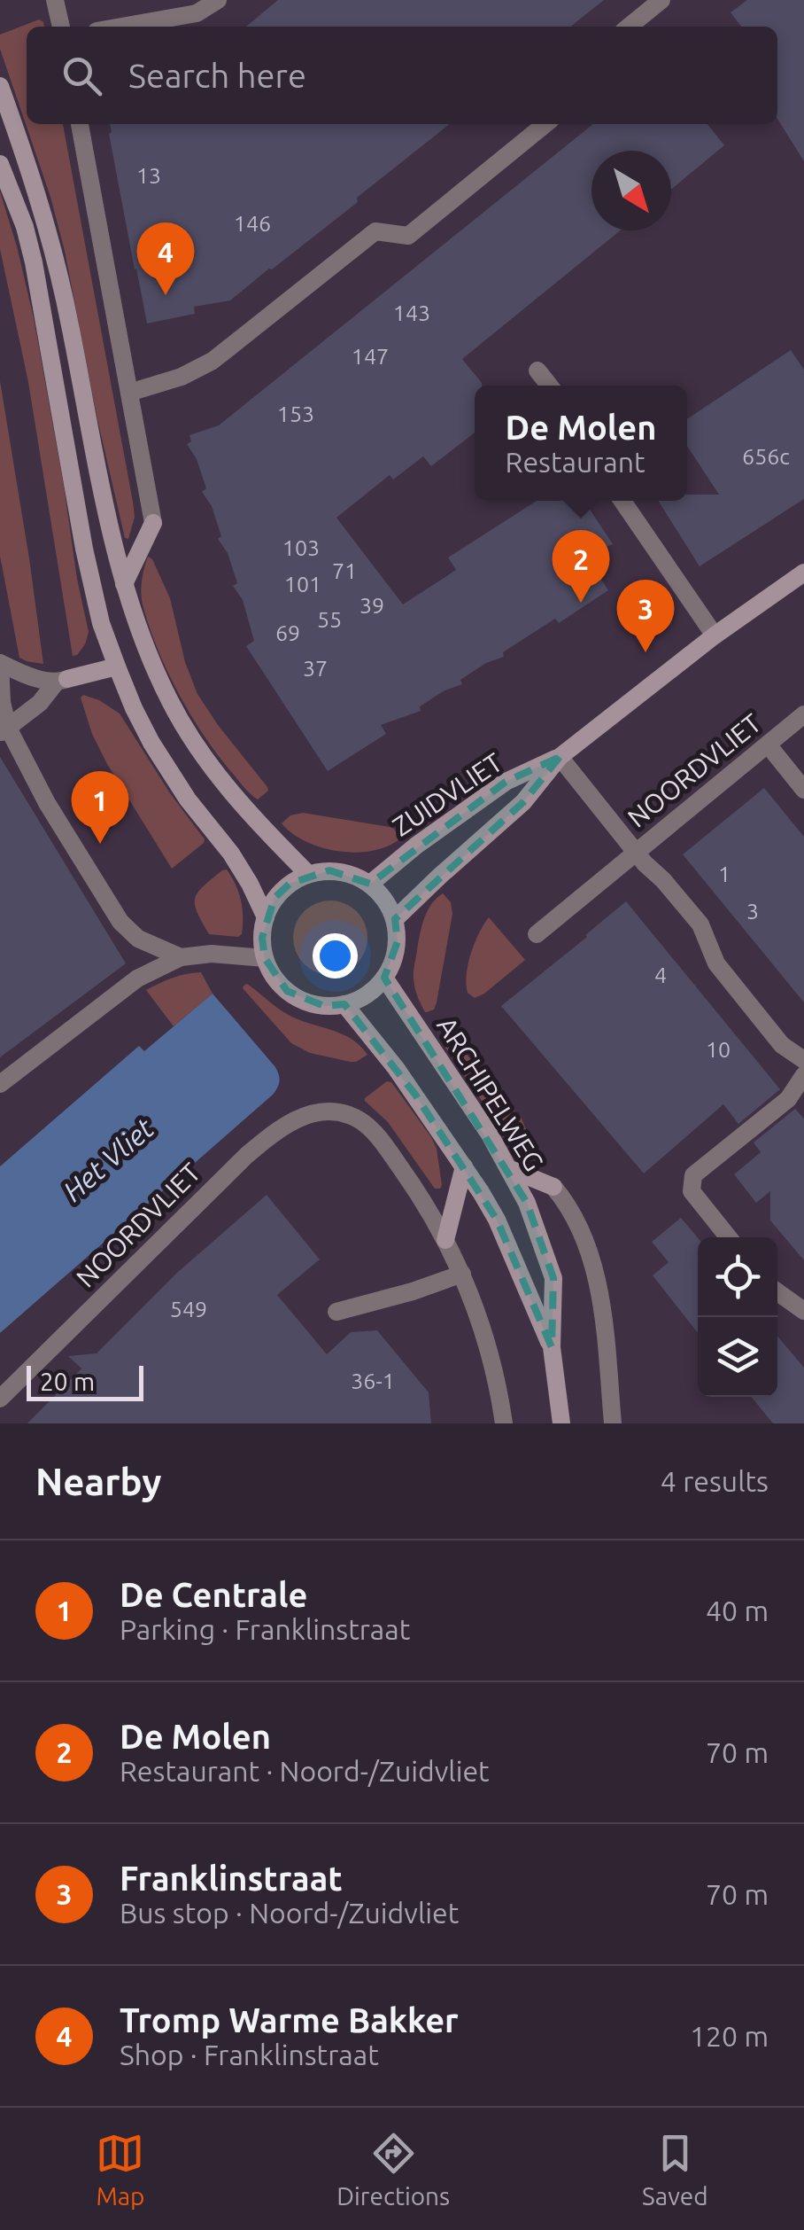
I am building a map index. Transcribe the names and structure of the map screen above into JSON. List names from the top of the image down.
{
  "streets": {
    "main road": ["ZUIDVLIET", "ARCHIPELWEG"],
    "street": ["NOORDVLIET"]
  },
  "crossings": [
    ["ZUIDVLIET", "ARCHIPELWEG"]
  ],
  "water": ["Het Vliet"],
  "house_numbers": [
    "13",
    "146",
    "143",
    "147",
    "153",
    "656c",
    "103",
    "71",
    "101",
    "39",
    "55",
    "69",
    "37",
    "1",
    "3",
    "4",
    "10",
    "549",
    "36-1"
  ],
  "scale_bar": "20 m",
  "north": "bottom right",
  "page": {
    "search": "Search here",
    "pins": [
      "4",
      "2",
      "3",
      "1"
    ],
    "popup": ["De Molen", "Restaurant"],
    "scale": "20 m",
    "heading": ["Nearby", "4 results"],
    "list": [
      {
        "mark": "1",
        "name": "De Centrale",
        "note": "Parking · Franklinstraat",
        "value": "40 m"
      },
      {
        "mark": "2",
        "name": "De Molen",
        "note": "Restaurant · Noord-/Zuidvliet",
        "value": "70 m"
      },
      {
        "mark": "3",
        "name": "Franklinstraat",
        "note": "Bus stop · Noord-/Zuidvliet",
        "value": "70 m"
      },
      {
        "mark": "4",
        "name": "Tromp Warme Bakker",
        "note": "Shop · Franklinstraat",
        "value": "120 m"
      }
    ],
    "nav": ["Map", "Directions", "Saved"]
  }
}
